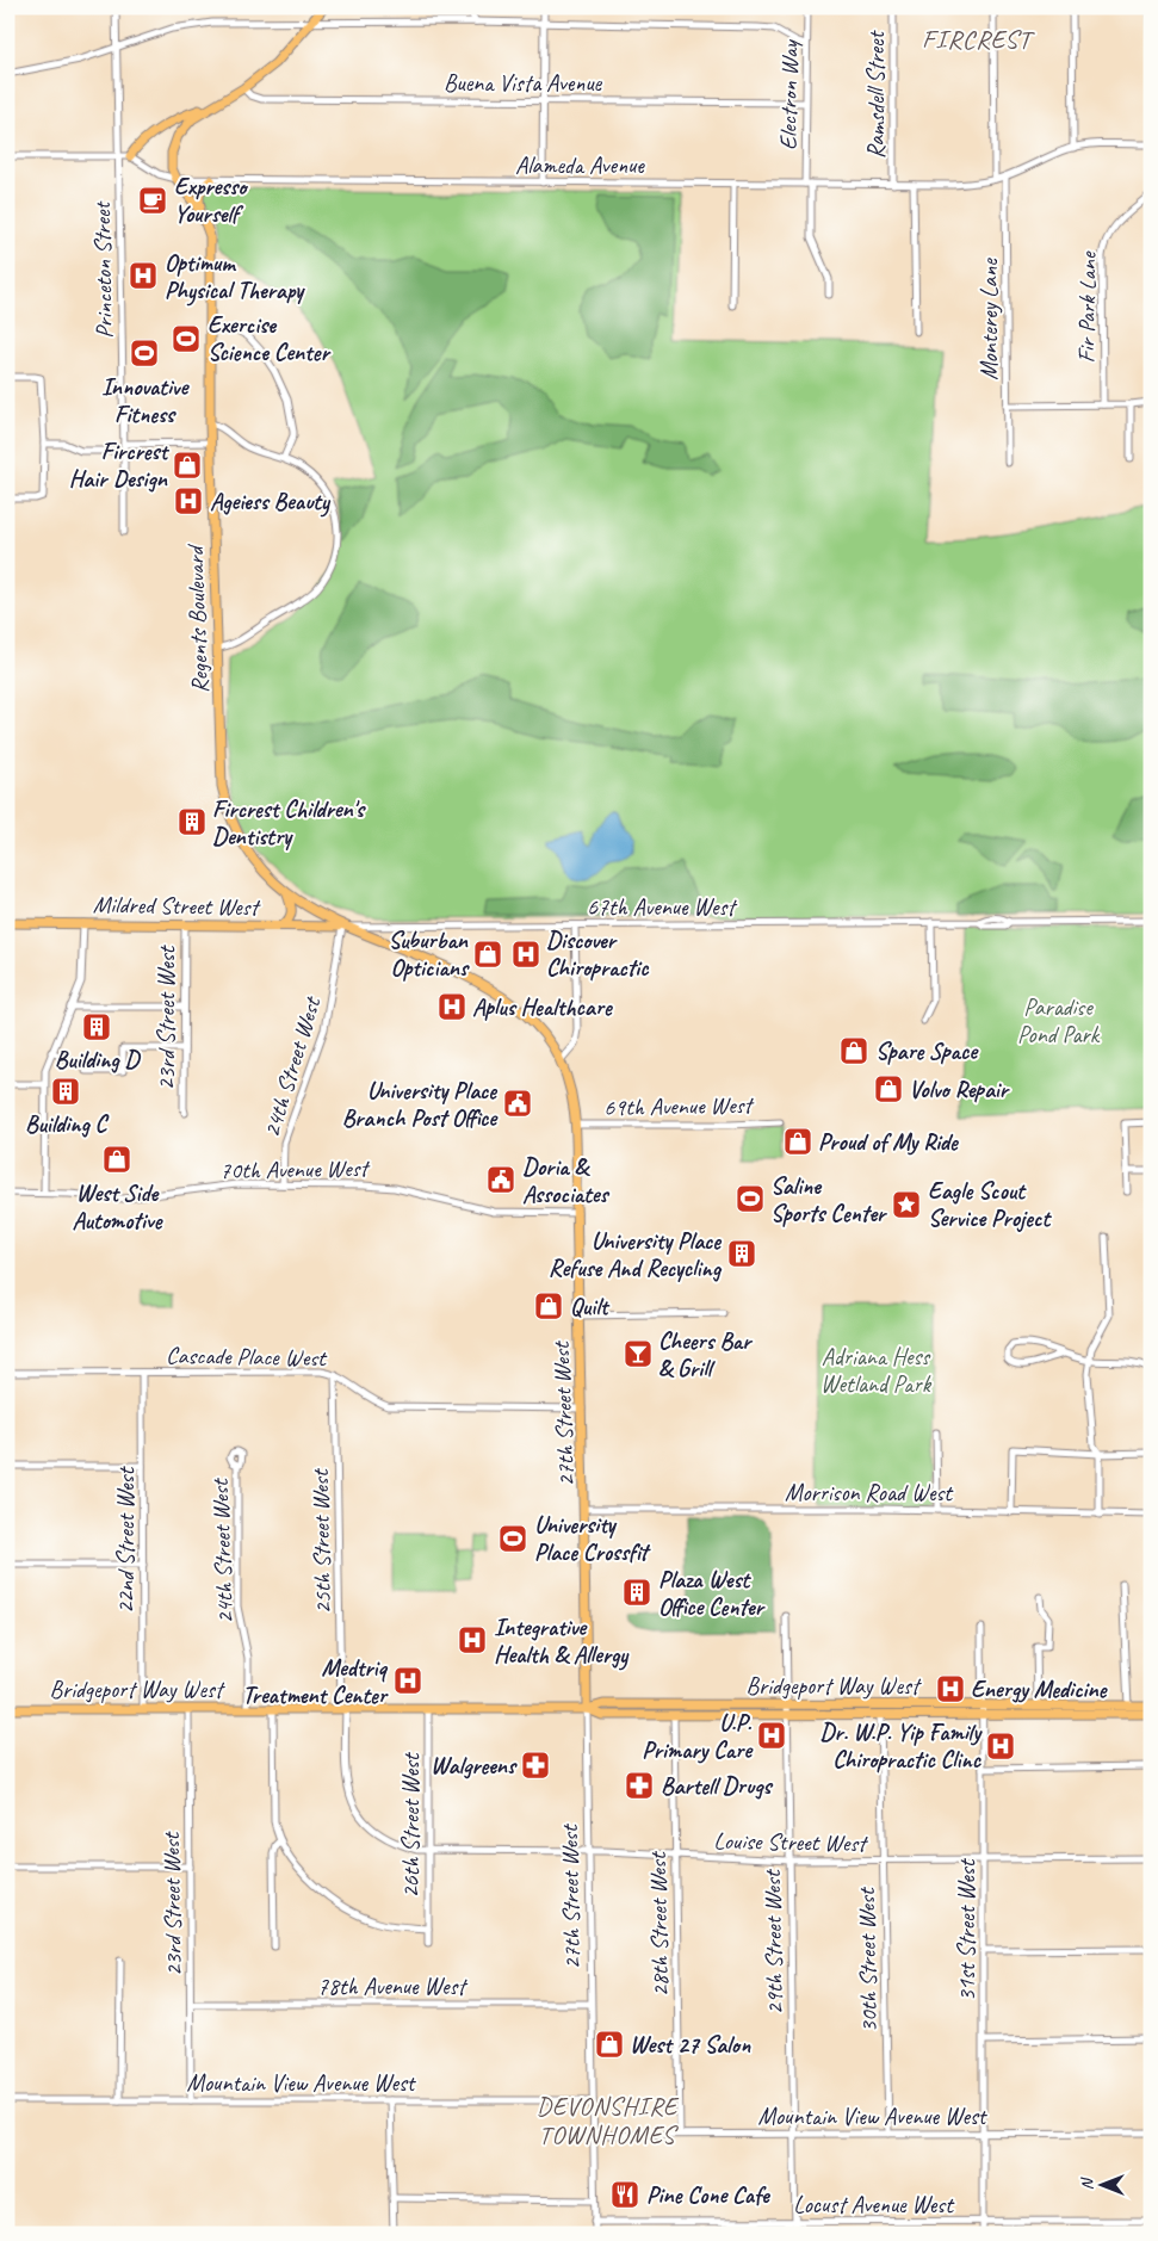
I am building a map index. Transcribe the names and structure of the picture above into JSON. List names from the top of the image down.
{
  "streets": {
    "main road": [
      "Regents Boulevard",
      "Mildred Street West",
      "27th Street West",
      "Bridgeport Way West"
    ],
    "street": [
      "Buena Vista Avenue",
      "Electron Way",
      "Ramsdell Street",
      "Alameda Avenue",
      "Princeton Street",
      "Fir Park Lane",
      "Monterey Lane",
      "67th Avenue West",
      "23rd Street West",
      "24th Street West",
      "69th Avenue West",
      "70th Avenue West",
      "Cascade Place West",
      "Morrison Road West",
      "22nd Street West",
      "25th Street West",
      "26th Street West",
      "Louise Street West",
      "28th Street West",
      "31st Street West",
      "29th Street West",
      "30th Street West",
      "78th Avenue West",
      "Mountain View Avenue West",
      "Locust Avenue West"
    ]
  },
  "crossings": [
    ["Buena Vista Avenue", "Electron Way"],
    ["Buena Vista Avenue", "Regents Boulevard"],
    ["Electron Way", "Alameda Avenue"],
    ["Ramsdell Street", "Alameda Avenue"],
    ["Alameda Avenue", "Princeton Street"],
    ["Alameda Avenue", "Monterey Lane"],
    ["Alameda Avenue", "Regents Boulevard"],
    ["Regents Boulevard", "Mildred Street West"],
    ["Regents Boulevard", "67th Avenue West"],
    ["Regents Boulevard", "24th Street West"],
    ["Regents Boulevard", "27th Street West"],
    ["Mildred Street West", "67th Avenue West"],
    ["Mildred Street West", "23rd Street West"],
    ["Mildred Street West", "24th Street West"],
    ["67th Avenue West", "24th Street West"],
    ["23rd Street West", "Bridgeport Way West"],
    ["23rd Street West", "78th Avenue West"],
    ["23rd Street West", "Mountain View Avenue West"],
    ["24th Street West", "70th Avenue West"],
    ["24th Street West", "Bridgeport Way West"],
    ["69th Avenue West", "27th Street West"],
    ["70th Avenue West", "27th Street West"],
    ["Cascade Place West", "27th Street West"],
    ["Cascade Place West", "22nd Street West"],
    ["Cascade Place West", "25th Street West"],
    ["27th Street West", "Morrison Road West"],
    ["27th Street West", "Bridgeport Way West"],
    ["27th Street West", "Louise Street West"],
    ["27th Street West", "78th Avenue West"],
    ["27th Street West", "Mountain View Avenue West"],
    ["27th Street West", "Locust Avenue West"],
    ["22nd Street West", "Bridgeport Way West"],
    ["25th Street West", "Bridgeport Way West"],
    ["25th Street West", "26th Street West"],
    ["25th Street West", "Louise Street West"],
    ["Bridgeport Way West", "26th Street West"],
    ["Bridgeport Way West", "28th Street West"],
    ["Bridgeport Way West", "31st Street West"],
    ["Bridgeport Way West", "29th Street West"],
    ["Bridgeport Way West", "30th Street West"],
    ["26th Street West", "Louise Street West"],
    ["Louise Street West", "28th Street West"],
    ["Louise Street West", "31st Street West"],
    ["Louise Street West", "29th Street West"],
    ["Louise Street West", "30th Street West"],
    ["28th Street West", "Mountain View Avenue West"],
    ["31st Street West", "Mountain View Avenue West"],
    ["31st Street West", "Locust Avenue West"],
    ["29th Street West", "Mountain View Avenue West"],
    ["29th Street West", "Locust Avenue West"],
    ["30th Street West", "Mountain View Avenue West"]
  ],
  "districts": ["FIRCREST", "DEVONSHIRE TOWNHOMES"],
  "parks": ["Paradise Pond Park", "Adriana Hess Wetland Park"],
  "places": {
    "cafe": ["Expresso Yourself"],
    "hospital": [
      "Optimum Physical Therapy",
      "Ageiess Beauty",
      "Discover Chiropractic",
      "Aplus Healthcare",
      "Integrative Health & Allergy",
      "Medtriq Treatment Center",
      "Energy Medicine",
      "U.P. Primary Care",
      "Dr. W.P. Yip Family Chiropractic Clinc"
    ],
    "sports": [
      "Exercise Science Center",
      "Innovative Fitness",
      "Saline Sports Center",
      "University Place Crossfit"
    ],
    "shop": [
      "Fircrest Hair Design",
      "Suburban Opticians",
      "Spare Space",
      "Volvo Repair",
      "Proud of My Ride",
      "West Side Automotive",
      "Quilt",
      "West 27 Salon"
    ],
    "building": [
      "Fircrest Children's Dentistry",
      "Building D",
      "Building C",
      "University Place Refuse And Recycling",
      "Plaza West Office Center"
    ],
    "public building": ["University Place Branch Post Office", "Doria & Associates"],
    "place": ["Eagle Scout Service Project"],
    "bar": ["Cheers Bar & Grill"],
    "pharmacy": ["Walgreens", "Bartell Drugs"],
    "restaurant": ["Pine Cone Cafe"]
  },
  "north": "left"
}
